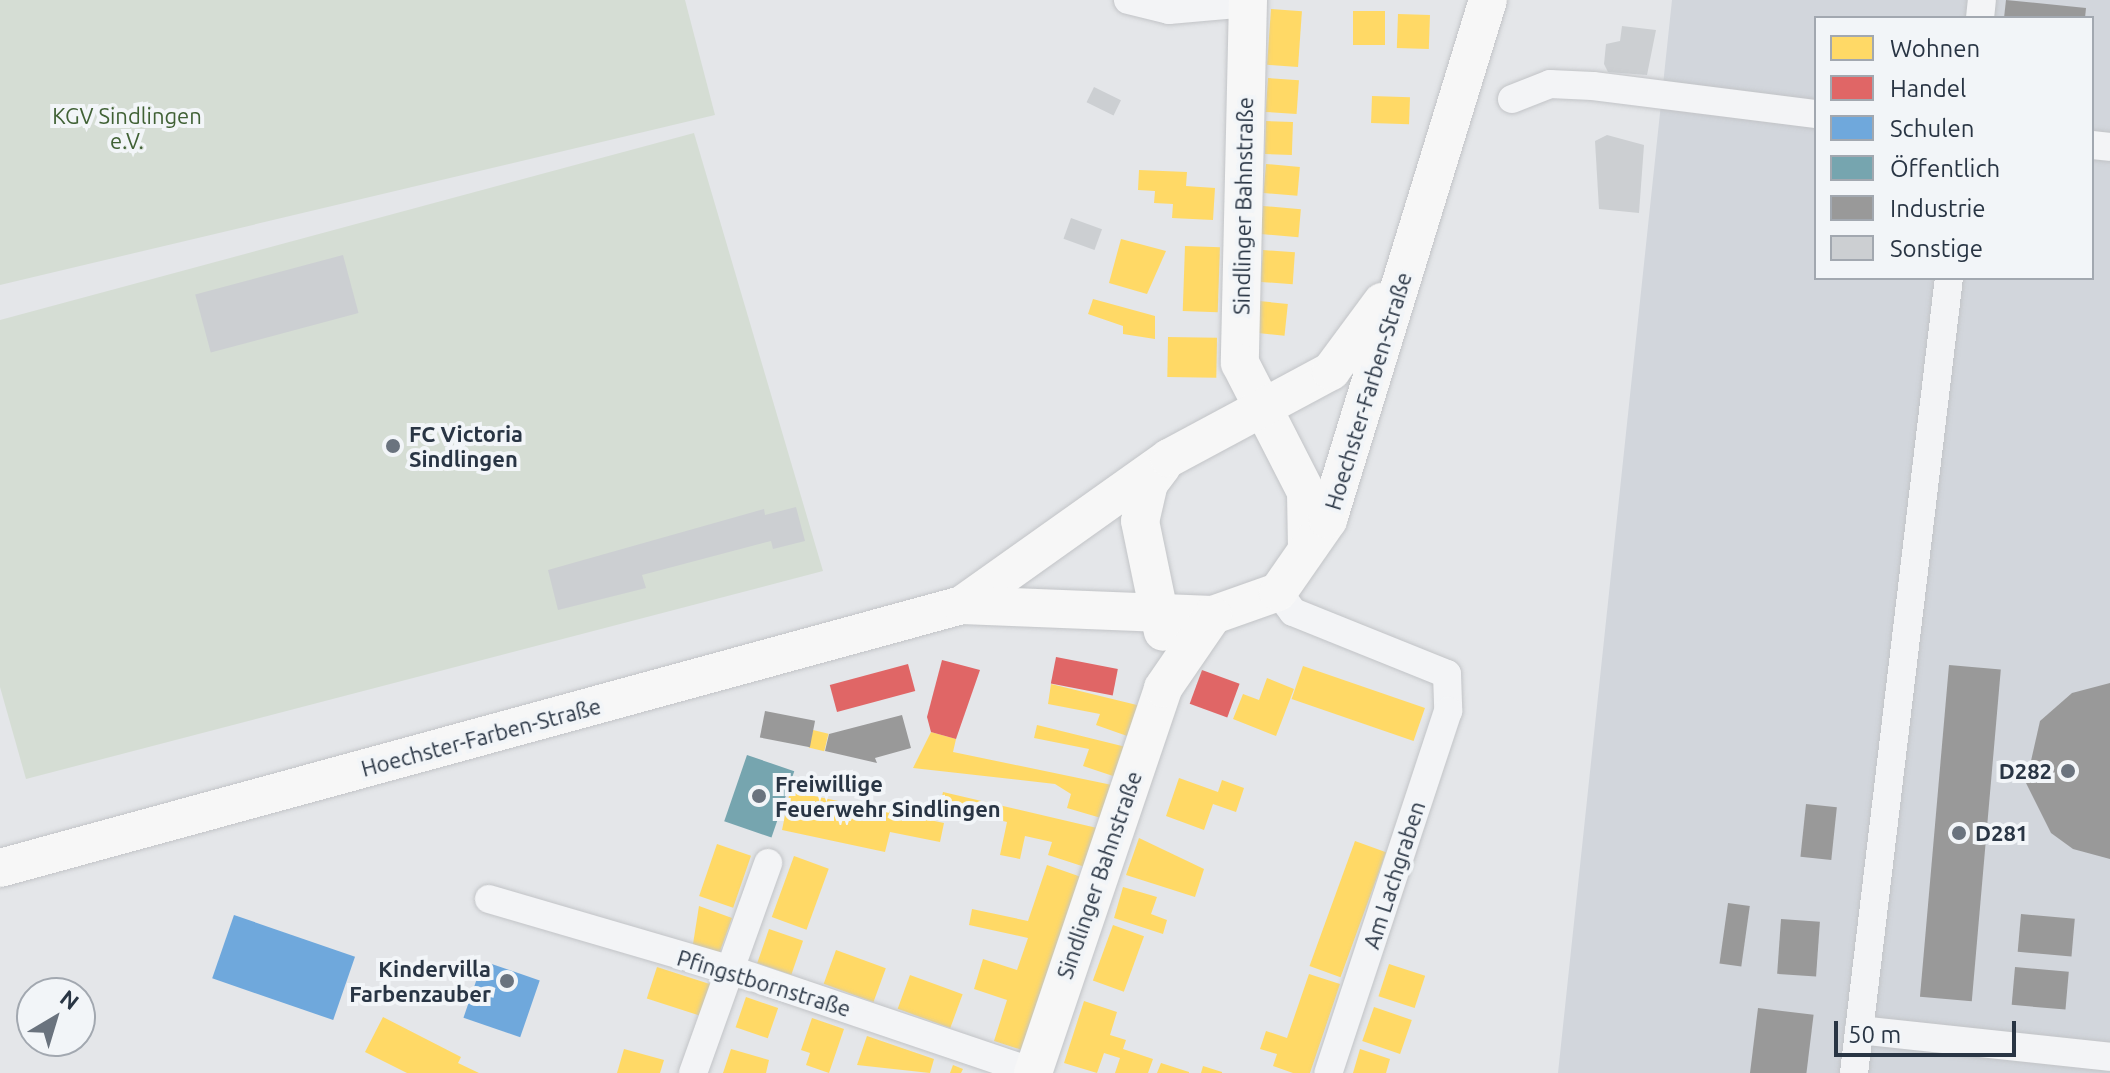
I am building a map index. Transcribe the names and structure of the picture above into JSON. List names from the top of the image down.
{
  "streets": {
    "main road": ["Sindlinger Bahnstraße", "Hoechster-Farben-Straße"],
    "street": ["Am Lachgraben", "Pfingstbornstraße"]
  },
  "crossings": [
    ["Sindlinger Bahnstraße", "Hoechster-Farben-Straße"],
    ["Sindlinger Bahnstraße", "Am Lachgraben"],
    ["Sindlinger Bahnstraße", "Pfingstbornstraße"],
    ["Hoechster-Farben-Straße", "Am Lachgraben"]
  ],
  "parks": ["KGV Sindlingen e.V."],
  "places": [
    "FC Victoria Sindlingen",
    "D282",
    "Freiwillige Feuerwehr Sindlingen",
    "D281",
    "Kindervilla Farbenzauber"
  ],
  "legend": [
    "Wohnen",
    "Handel",
    "Schulen",
    "Öffentlich",
    "Industrie",
    "Sonstige"
  ],
  "scale_bar": "50 m",
  "north": "top right"
}
